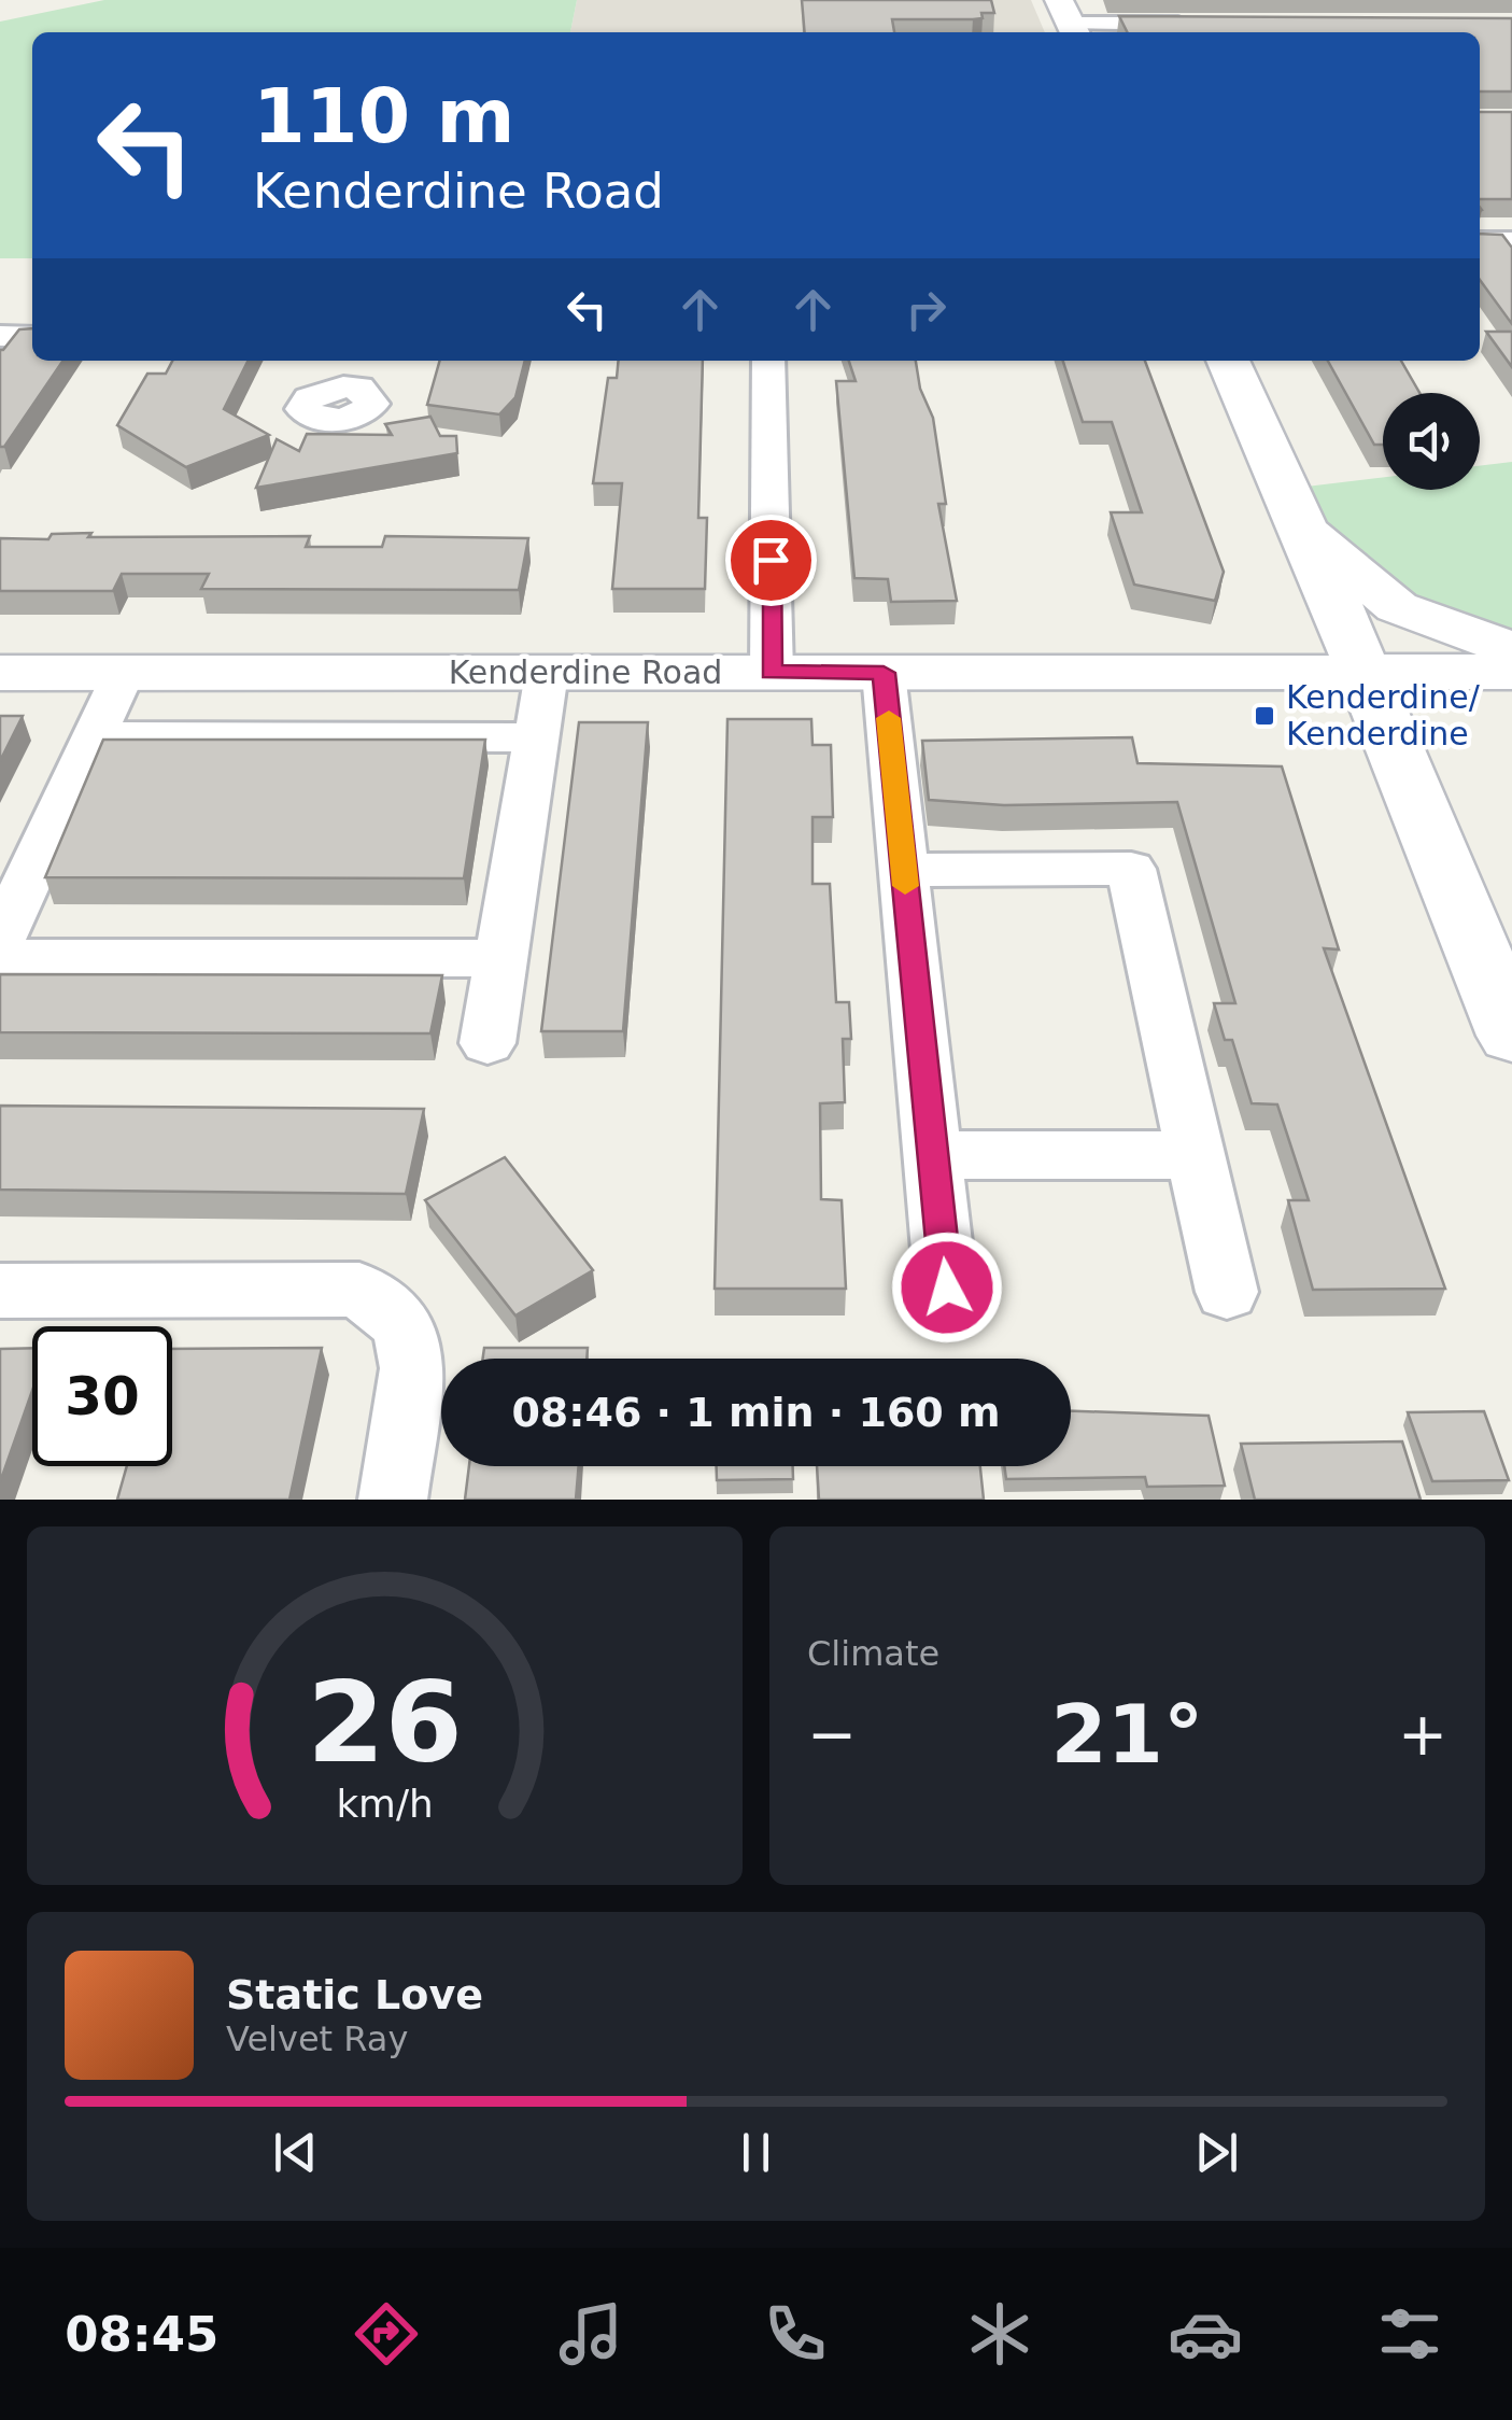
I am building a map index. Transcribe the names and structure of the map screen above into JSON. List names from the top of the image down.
{
  "streets": {
    "street": ["Kenderdine Road"]
  },
  "places": {
    "transit": ["Kenderdine/ Kenderdine"]
  },
  "page": {
    "turn": ["110 m", "Kenderdine Road"],
    "limit": "30",
    "trip": "08:46 · 1 min · 160 m",
    "tile": "Climate",
    "heat": ["−", "21°", "+"],
    "song": ["Static Love", "Velvet Ray"],
    "tabs": "08:45",
    "gauge": ["26", "km/h"]
  }
}
